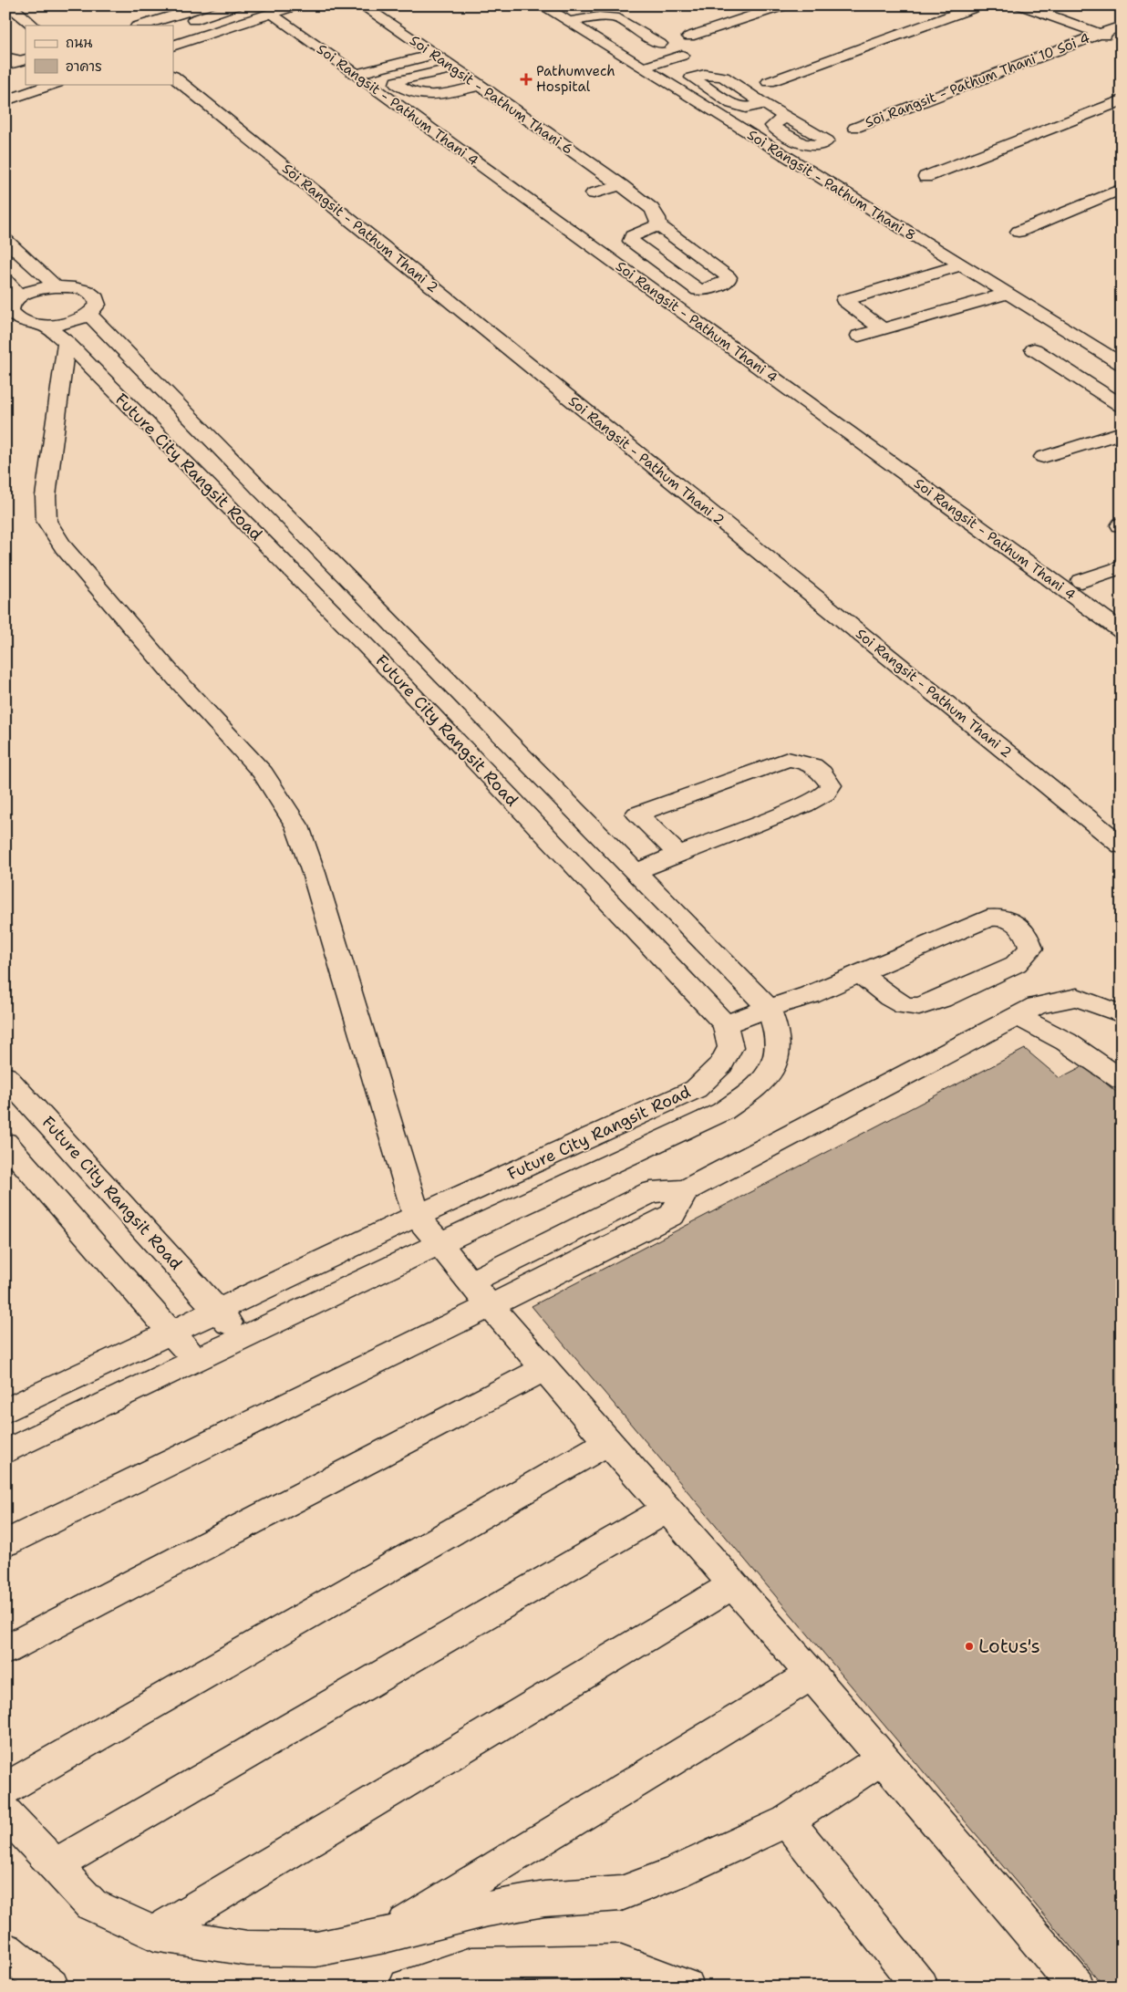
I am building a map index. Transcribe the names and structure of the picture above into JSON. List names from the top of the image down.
{
  "streets": {
    "street": [
      "Soi Rangsit - Pathum Thani 10 Soi 4",
      "Soi Rangsit - Pathum Thani 6",
      "Soi Rangsit - Pathum Thani 4",
      "Soi Rangsit - Pathum Thani 8",
      "Soi Rangsit - Pathum Thani 2",
      "Future City Rangsit Road"
    ]
  },
  "places": {
    "health": ["Pathumvech Hospital"],
    "other": ["Lotus's"]
  },
  "legend": ["ถนน", "อาคาร"]
}
